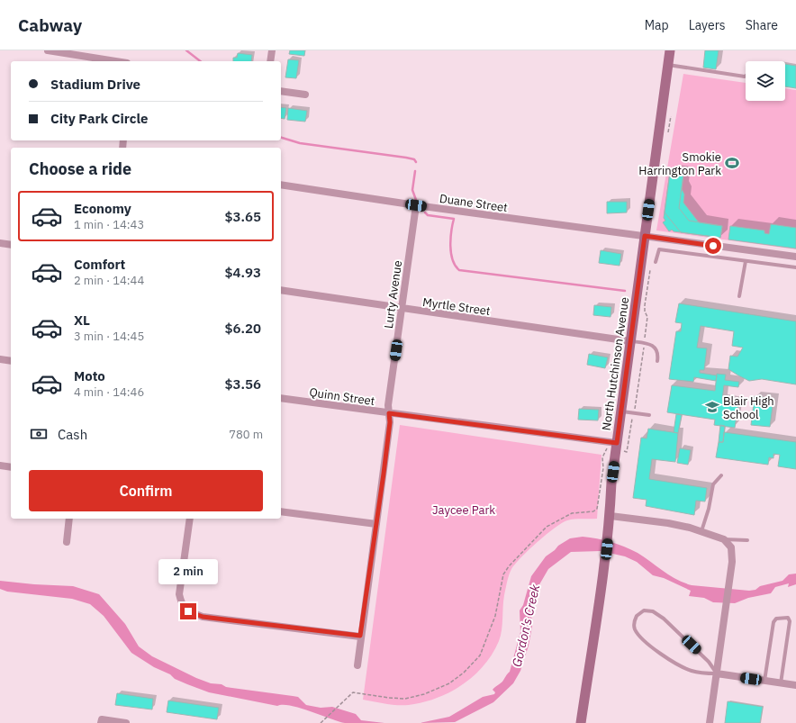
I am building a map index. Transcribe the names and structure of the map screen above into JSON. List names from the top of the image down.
{
  "streets": {
    "main road": ["North Hutchinson Avenue"],
    "street": [
      "Duane Street",
      "Lurty Avenue",
      "Myrtle Street",
      "Quinn Street"
    ]
  },
  "crossings": [
    ["Duane Street", "Lurty Avenue"],
    ["Duane Street", "North Hutchinson Avenue"],
    ["Lurty Avenue", "Myrtle Street"],
    ["Lurty Avenue", "Quinn Street"],
    ["Myrtle Street", "North Hutchinson Avenue"],
    ["North Hutchinson Avenue", "Quinn Street"]
  ],
  "water": ["Gordon's Creek"],
  "parks": ["Jaycee Park"],
  "places": {
    "sports": ["Smokie Harrington Park"],
    "school or university": ["Blair High School"]
  },
  "page": {
    "header": "Cabway",
    "nav": ["Map", "Layers", "Share"],
    "banner": ["Stadium Drive", "City Park Circle"],
    "heading": "Choose a ride",
    "list": [
      {
        "name": "Economy",
        "note": "1 min · 14:43",
        "value": "$3.65"
      },
      {
        "name": "Comfort",
        "note": "2 min · 14:44",
        "value": "$4.93"
      },
      {
        "name": "XL",
        "note": "3 min · 14:45",
        "value": "$6.20"
      },
      {
        "name": "Moto",
        "note": "4 min · 14:46",
        "value": "$3.56"
      }
    ],
    "pay": ["Cash", "780 m"],
    "buttons": "Confirm",
    "bubble": "2 min"
  }
}
